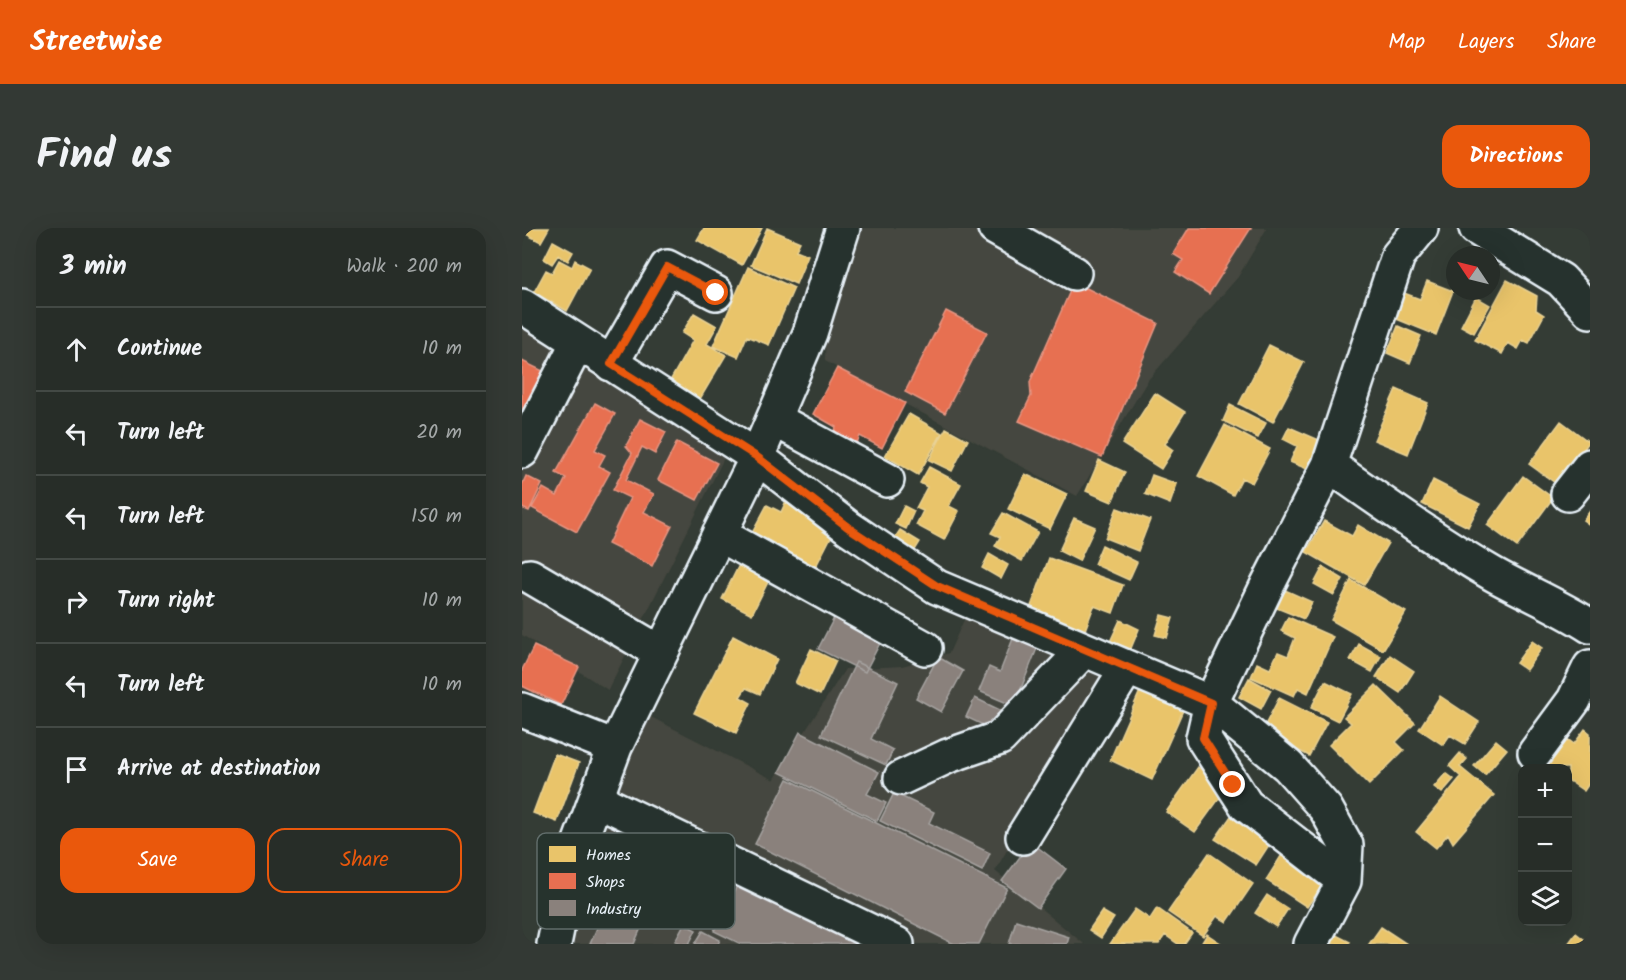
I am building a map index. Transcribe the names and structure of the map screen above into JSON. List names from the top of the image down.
{
  "legend": ["Homes", "Shops", "Industry"],
  "north": "top left",
  "page": {
    "header": "Streetwise",
    "nav": ["Map", "Layers", "Share"],
    "title": "Find us",
    "buttons": [
      "Directions",
      ["Save", "Share"]
    ],
    "heading": ["3 min", "Walk · 200 m"],
    "list": [
      ["Continue", "10 m"],
      ["Turn left", "20 m"],
      ["Turn left", "150 m"],
      ["Turn right", "10 m"],
      ["Turn left", "10 m"],
      "Arrive at destination"
    ],
    "map_buttons": ["+", "−"]
  }
}
